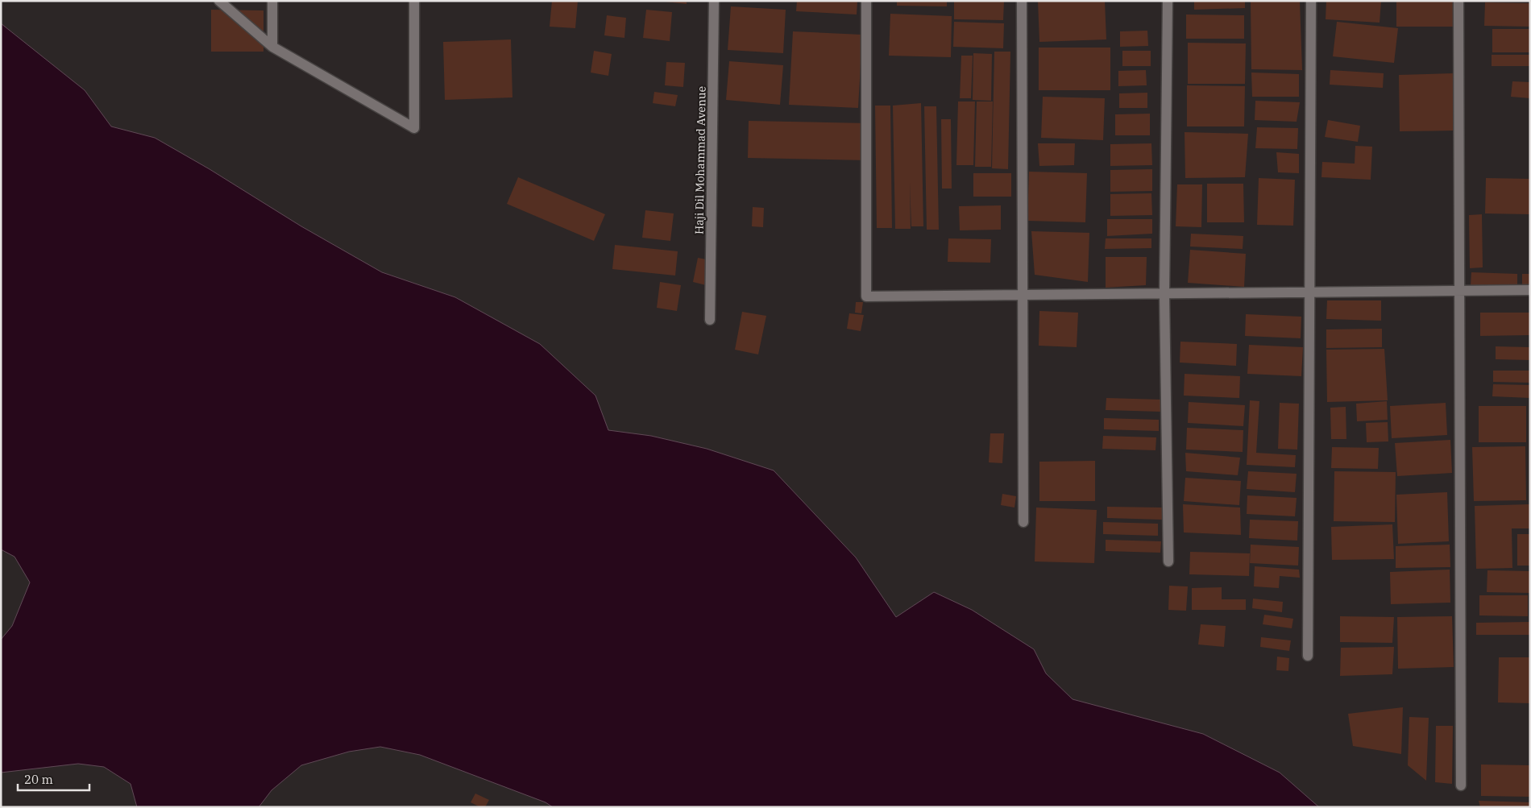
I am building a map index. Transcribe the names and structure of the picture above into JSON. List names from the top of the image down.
{
  "streets": {
    "street": ["Haji Dil Mohammad Avenue"]
  },
  "scale_bar": "20 m"
}
